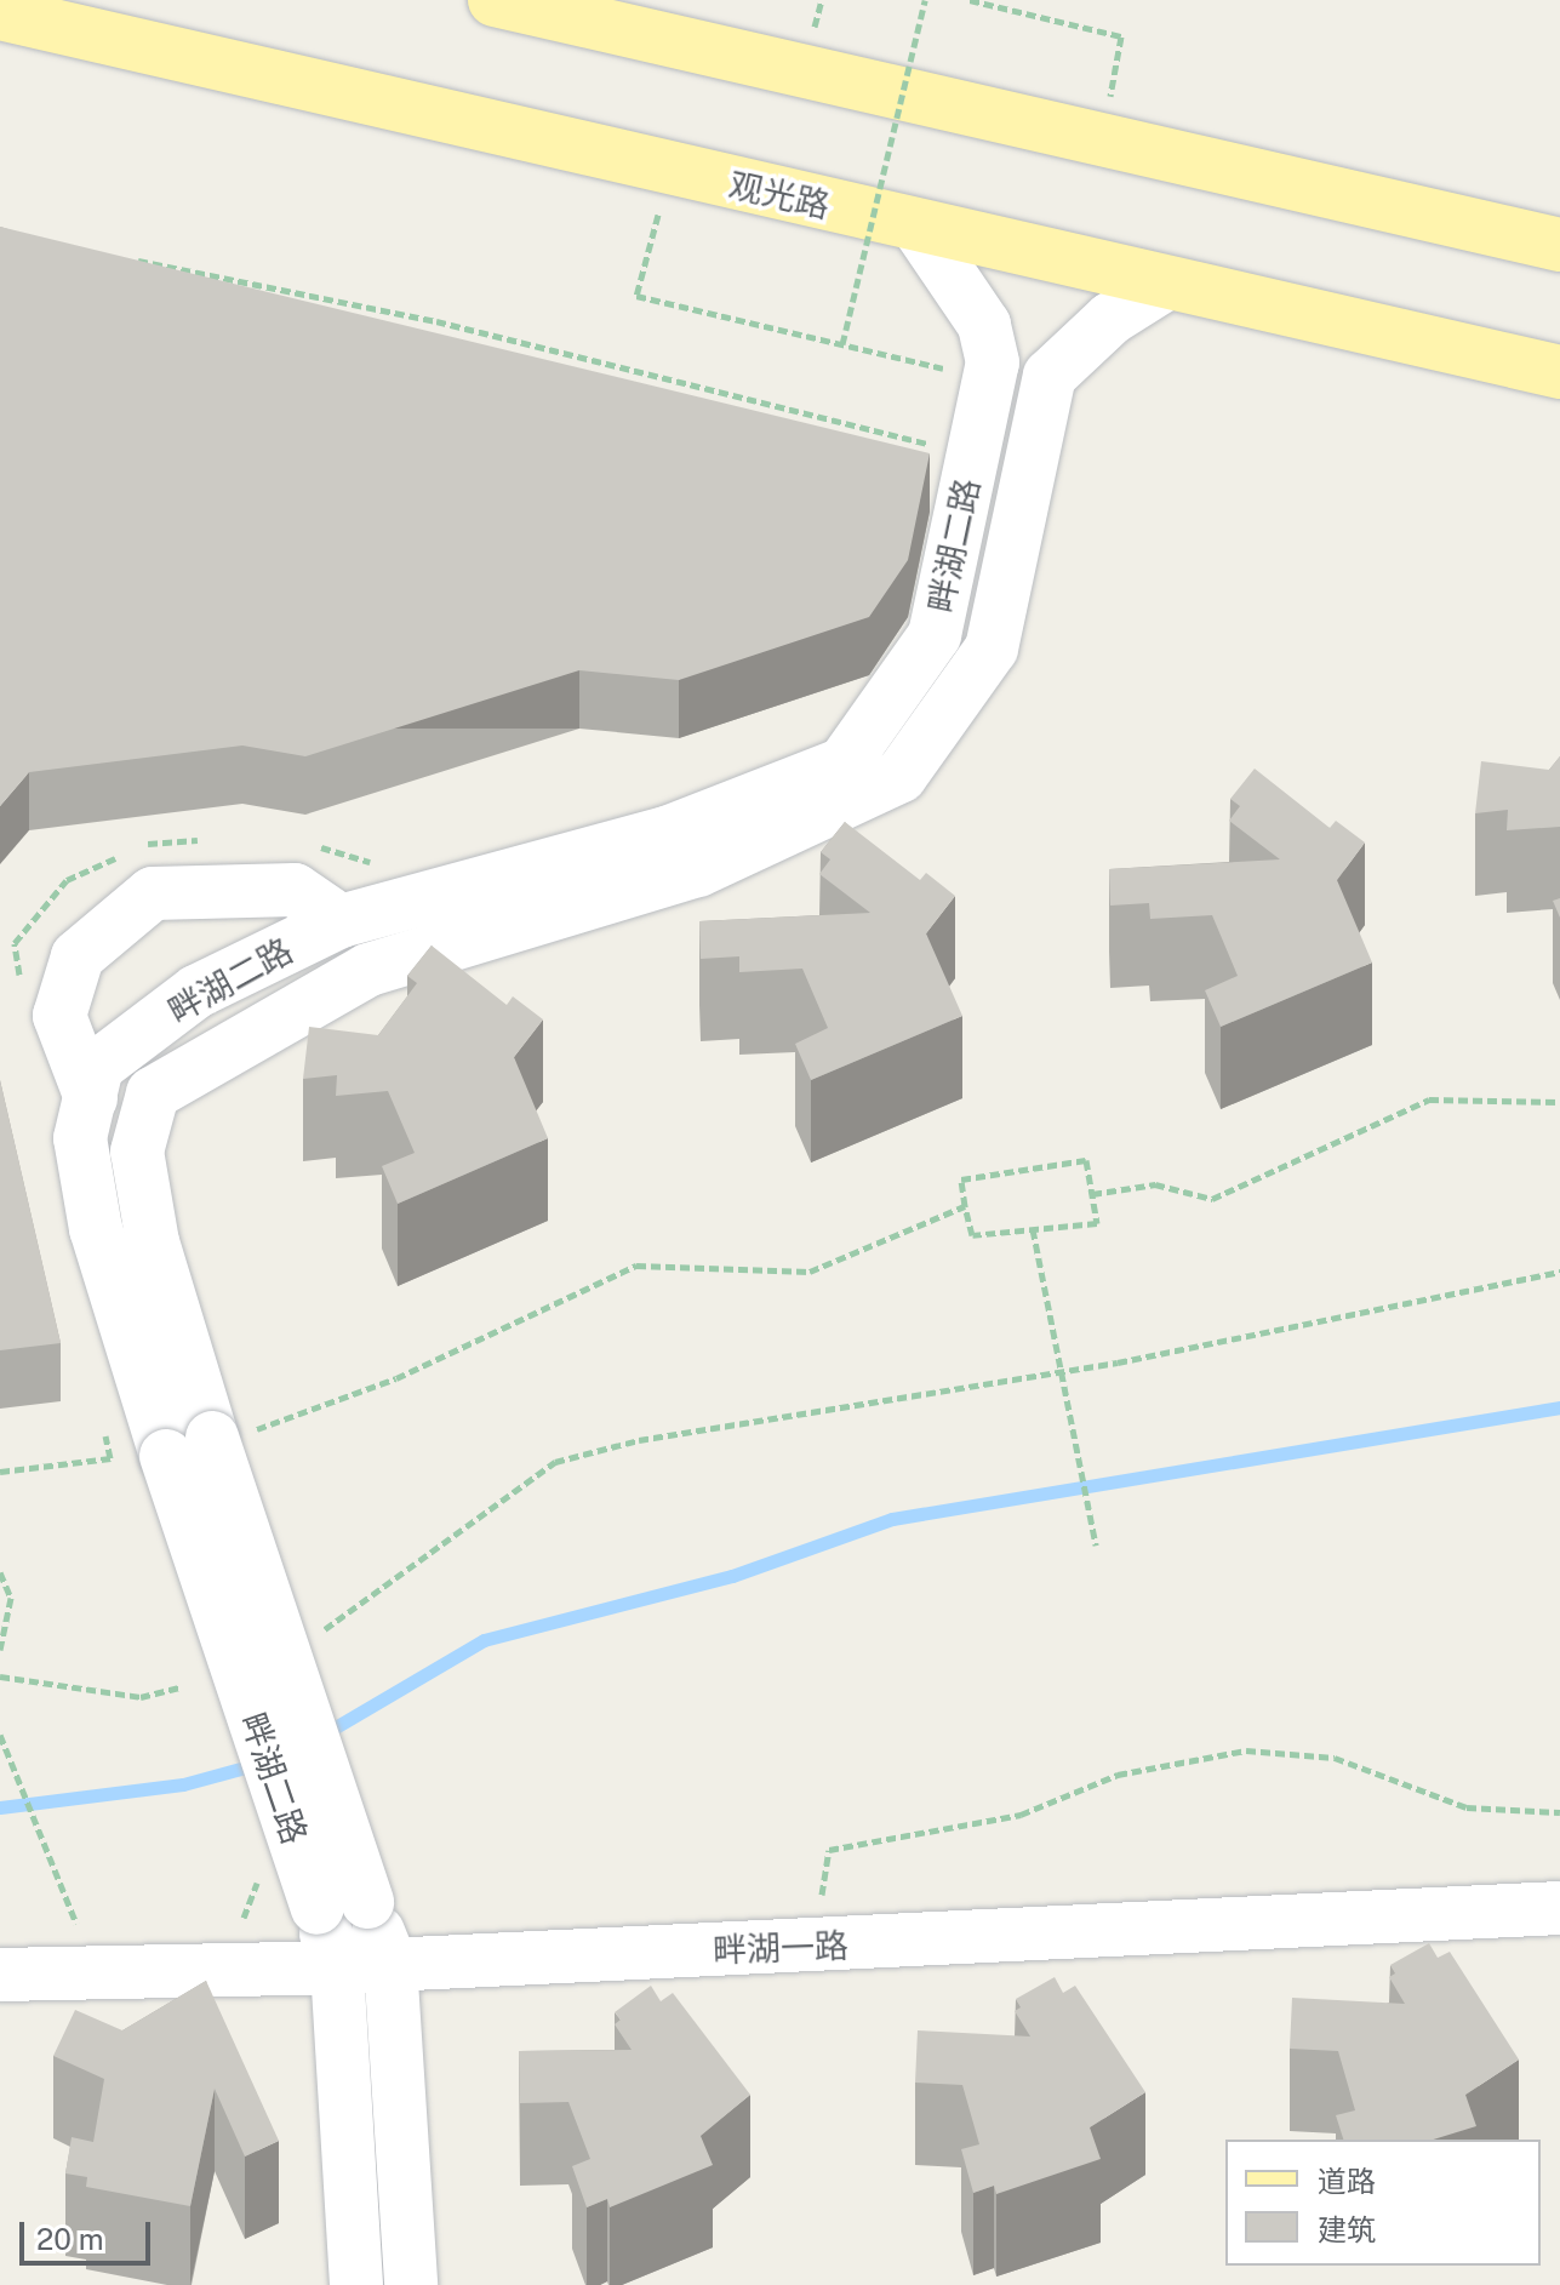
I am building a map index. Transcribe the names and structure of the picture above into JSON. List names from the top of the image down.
{
  "streets": {
    "main road": ["观光路"],
    "street": ["畔湖二路", "畔湖一路"]
  },
  "crossings": [
    ["观光路", "畔湖二路"],
    ["畔湖二路", "畔湖一路"]
  ],
  "legend": ["道路", "建筑"],
  "scale_bar": "20 m"
}
